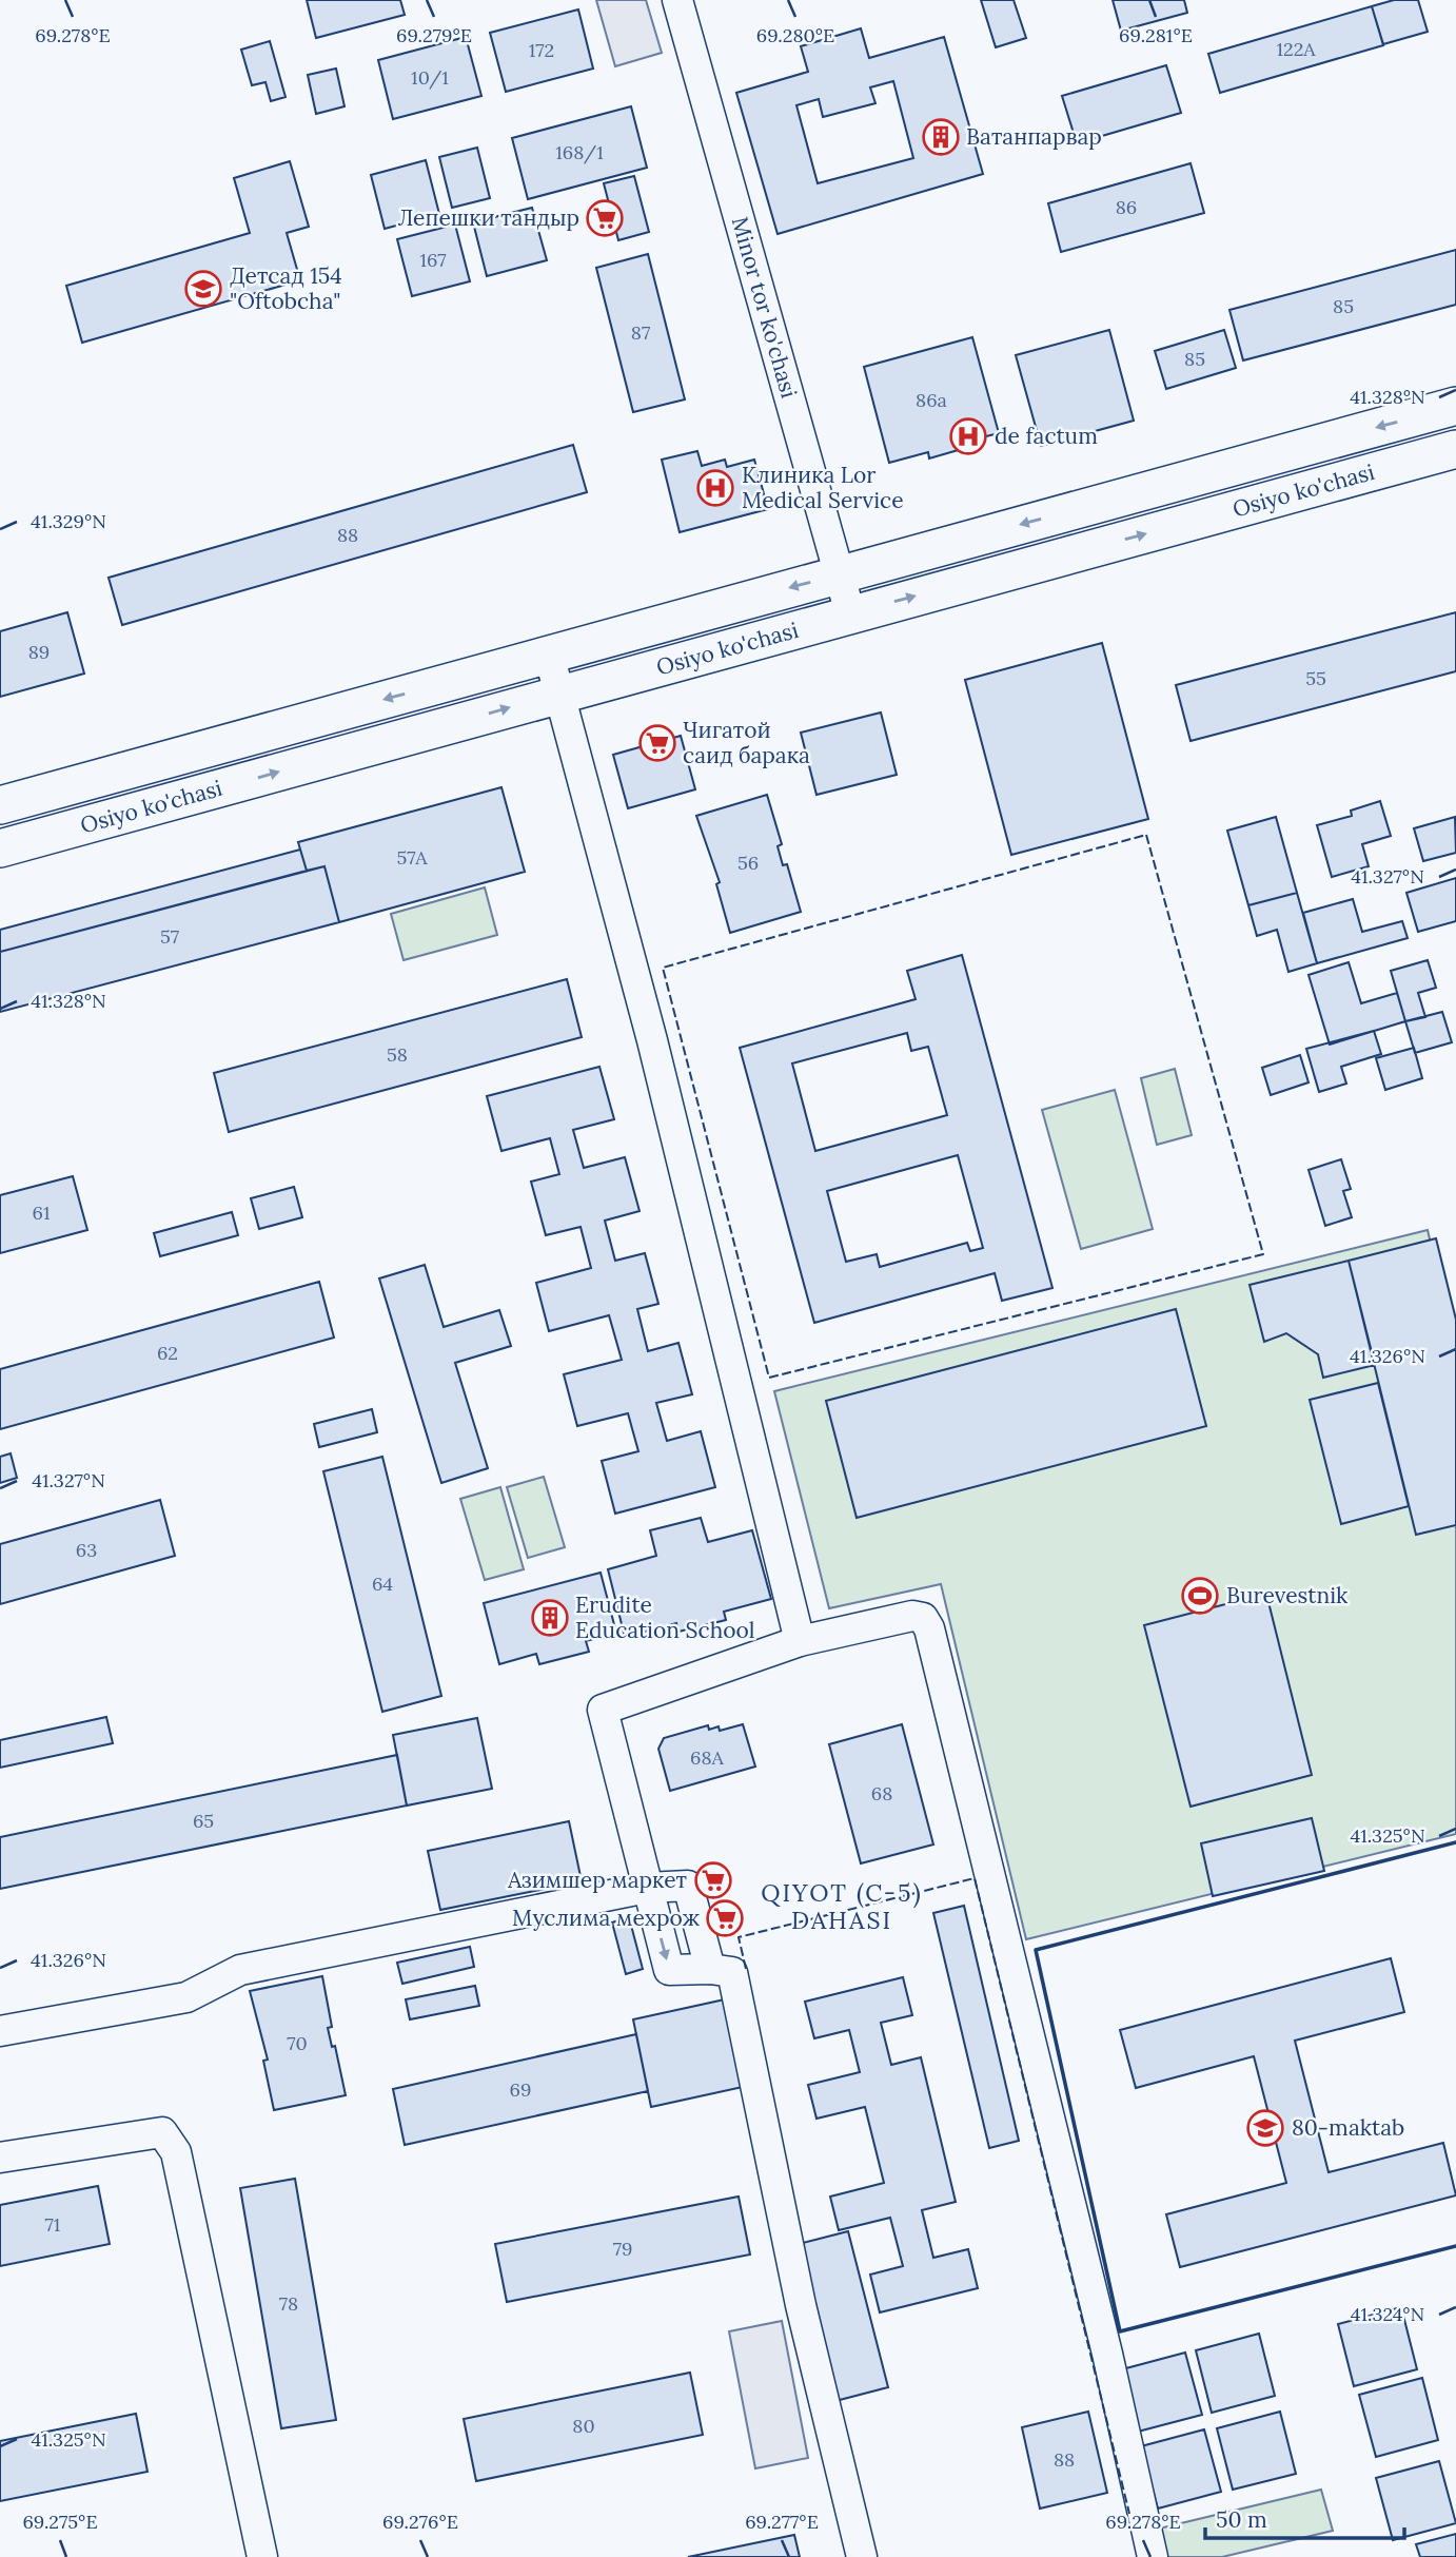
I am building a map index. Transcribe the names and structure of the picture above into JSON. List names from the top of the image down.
{
  "streets": {
    "main road": ["Osiyo ko'chasi"],
    "street": ["Minor tor ko'chasi"]
  },
  "crossings": [
    ["Minor tor ko'chasi", "Osiyo ko'chasi"]
  ],
  "districts": ["QIYOT (C-5) DAHASI"],
  "places": {
    "building": ["Ватанпарвар", "Erudite Education School"],
    "supermarket": [
      "Лепешки тандыр",
      "Чигатой саид барака",
      "Азимшер маркет",
      "Муслима мехрож"
    ],
    "school or university": ["Детсад 154 \"Oftobcha\"", "80-maktab"],
    "hospital": ["de factum", "Клиника Lor Medical Service"],
    "sports": ["Burevestnik"]
  },
  "house_numbers": [
    "122A",
    "172",
    "10/1",
    "168/1",
    "86",
    "167",
    "85",
    "87",
    "85",
    "86a",
    "88",
    "89",
    "55",
    "57A",
    "56",
    "57",
    "58",
    "61",
    "62",
    "63",
    "64",
    "68А",
    "68",
    "65",
    "70",
    "69",
    "71",
    "79",
    "78",
    "80",
    "88"
  ],
  "scale_bar": "50 m",
  "coordinates": [
    "69.278°E",
    "69.279°E",
    "69.280°E",
    "69.281°E",
    "41.328°N",
    "41.329°N",
    "41.327°N",
    "41.326°N",
    "41.325°N",
    "41.324°N",
    "69.275°E",
    "69.276°E",
    "69.277°E"
  ]
}
